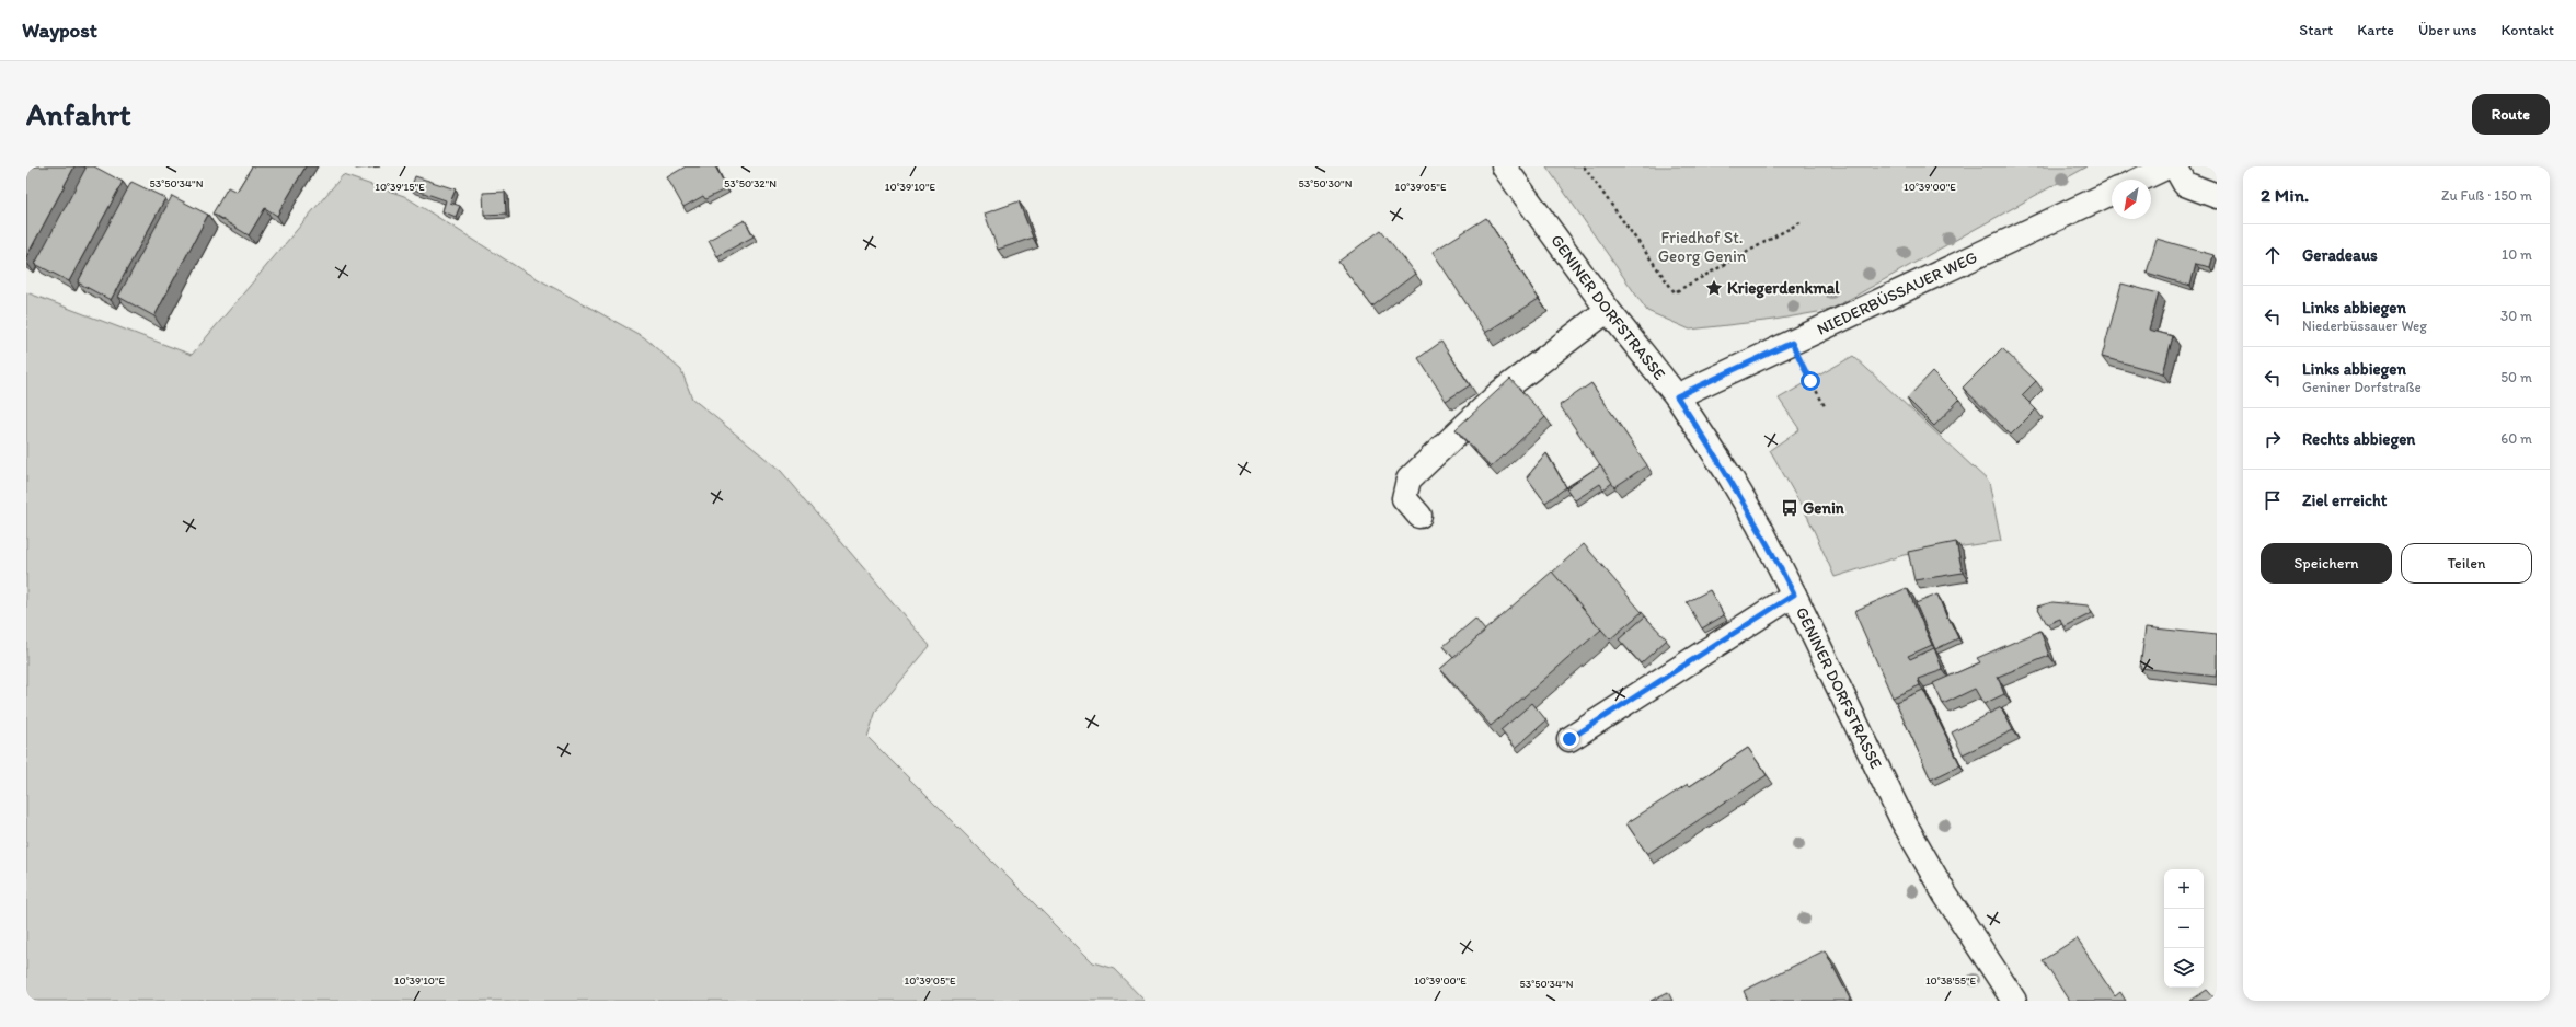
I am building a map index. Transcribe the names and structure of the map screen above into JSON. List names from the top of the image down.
{
  "streets": {
    "main road": ["NIEDERBÜSSAUER WEG", "GENINER DORFSTRASSE"]
  },
  "crossings": [
    ["NIEDERBÜSSAUER WEG", "GENINER DORFSTRASSE"]
  ],
  "parks": ["Friedhof St. Georg Genin"],
  "places": {
    "place": ["Kriegerdenkmal"],
    "bus stop": ["Genin"]
  },
  "north": "bottom left",
  "page": {
    "header": "Waypost",
    "nav": [
      "Start",
      "Karte",
      "Über uns",
      "Kontakt"
    ],
    "buttons": [
      "Route",
      ["Speichern", "Teilen"]
    ],
    "title": "Anfahrt",
    "heading": ["2 Min.", "Zu Fuß · 150 m"],
    "list": [
      ["Geradeaus", "10 m"],
      ["Links abbiegen", "Niederbüssauer Weg", "30 m"],
      ["Links abbiegen", "Geniner Dorfstraße", "50 m"],
      ["Rechts abbiegen", "60 m"],
      "Ziel erreicht"
    ],
    "map_buttons": ["+", "−"]
  },
  "coordinates": [
    "53°50'34\"N",
    "53°50'32\"N",
    "53°50'30\"N",
    "10°39'10\"E",
    "10°39'00\"E",
    "10°39'15\"E",
    "10°39'05\"E",
    "10°38'55\"E"
  ]
}
